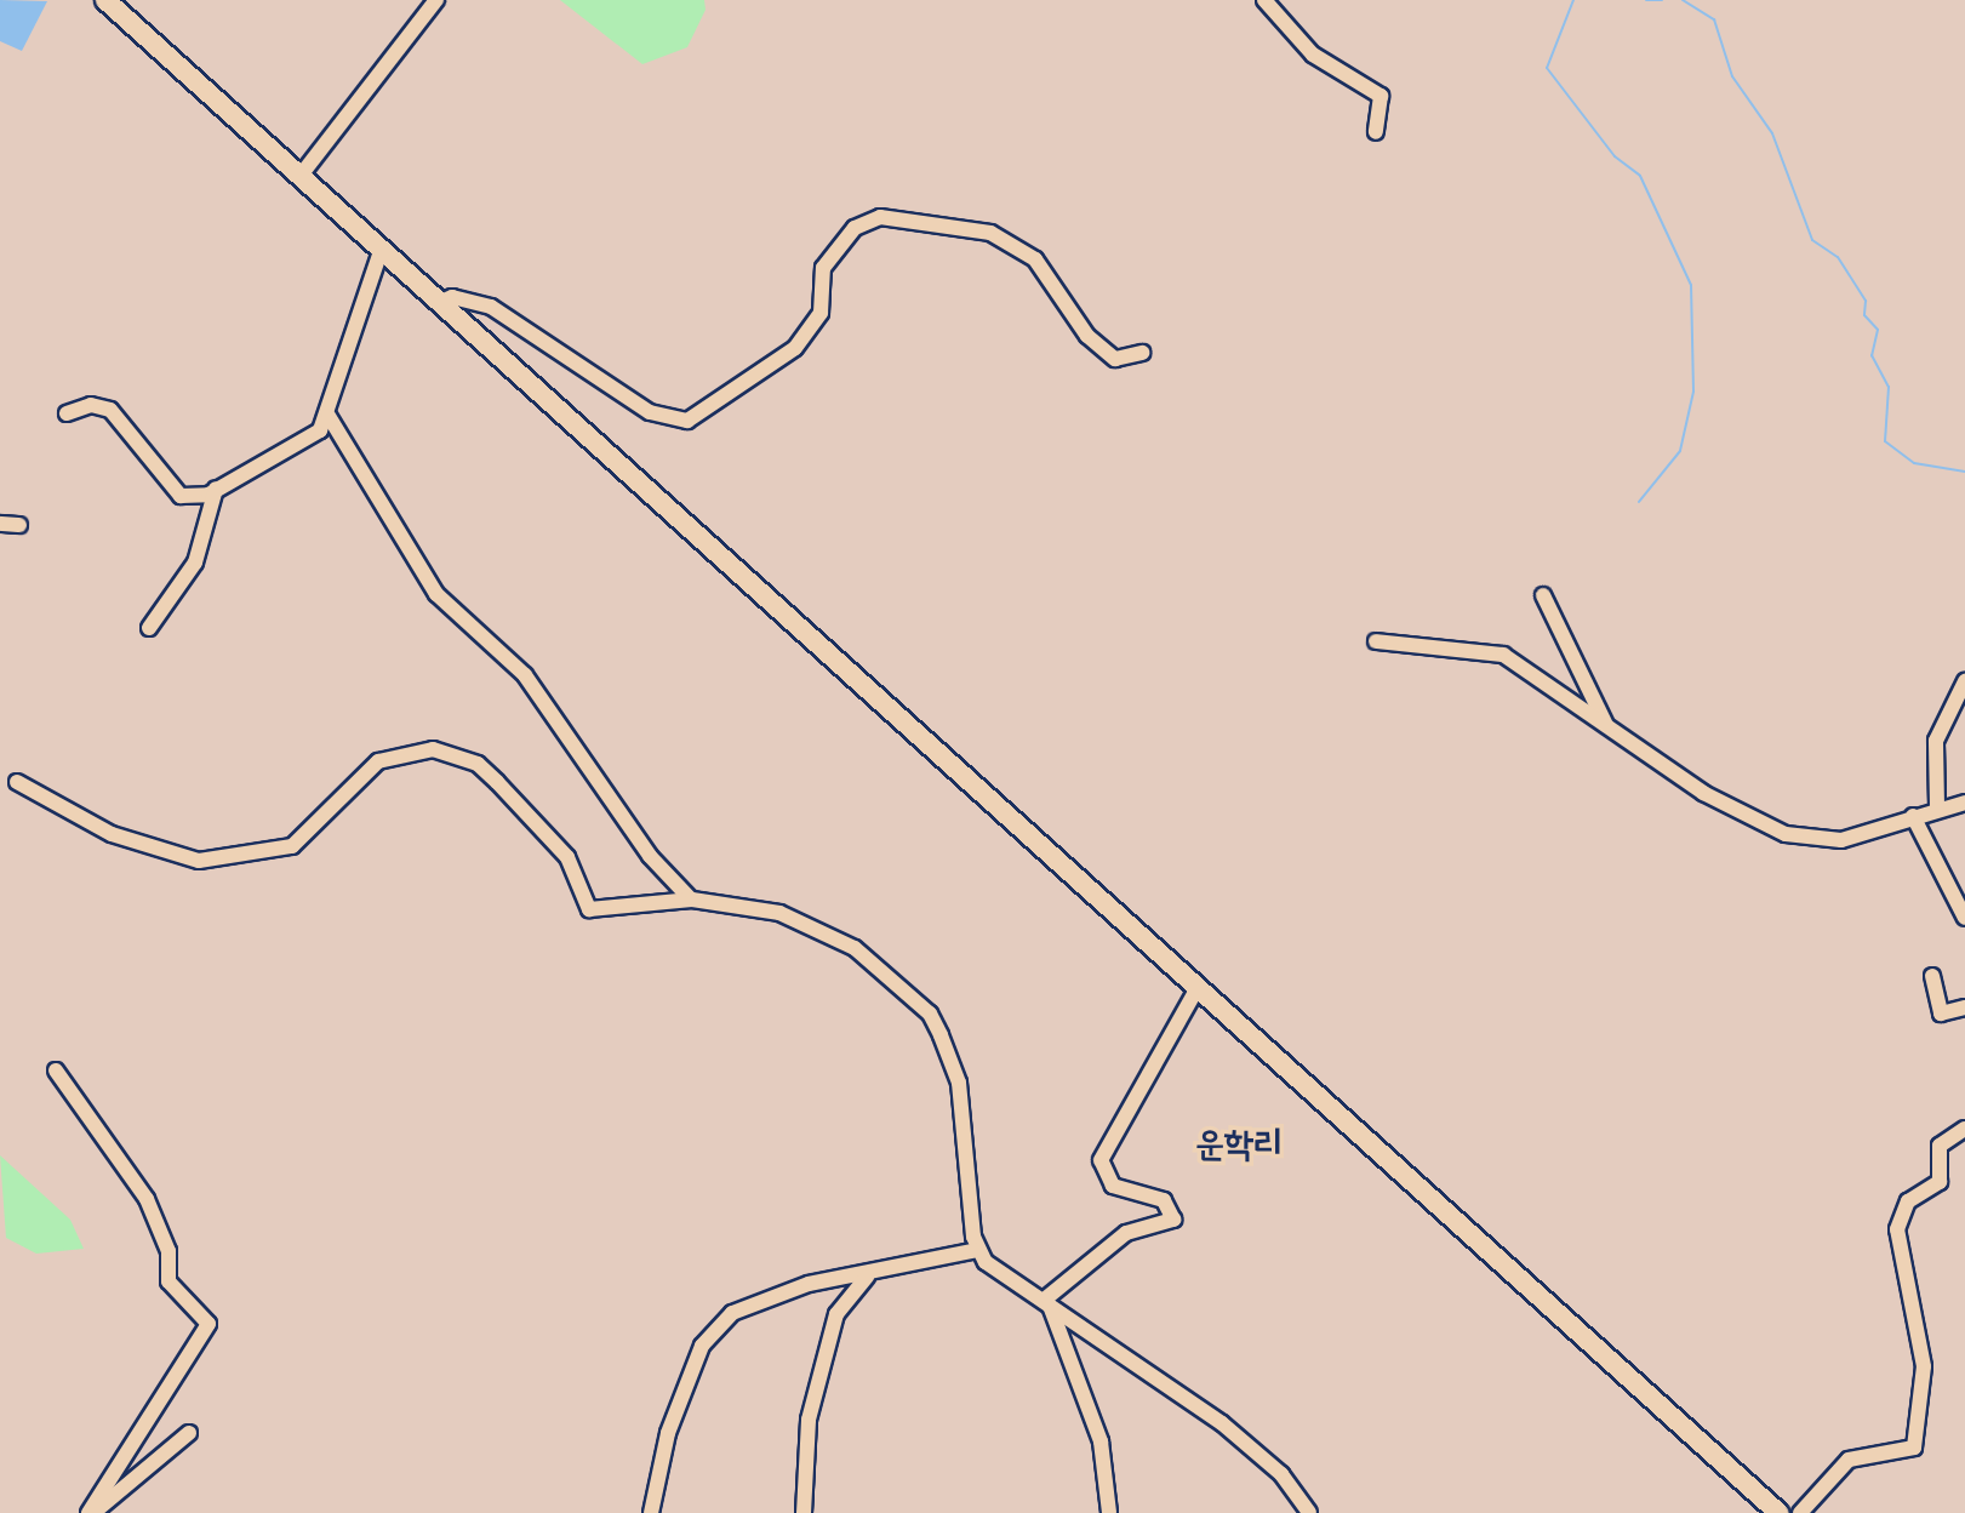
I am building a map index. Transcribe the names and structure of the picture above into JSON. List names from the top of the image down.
{
  "districts": ["운학리"]
}
